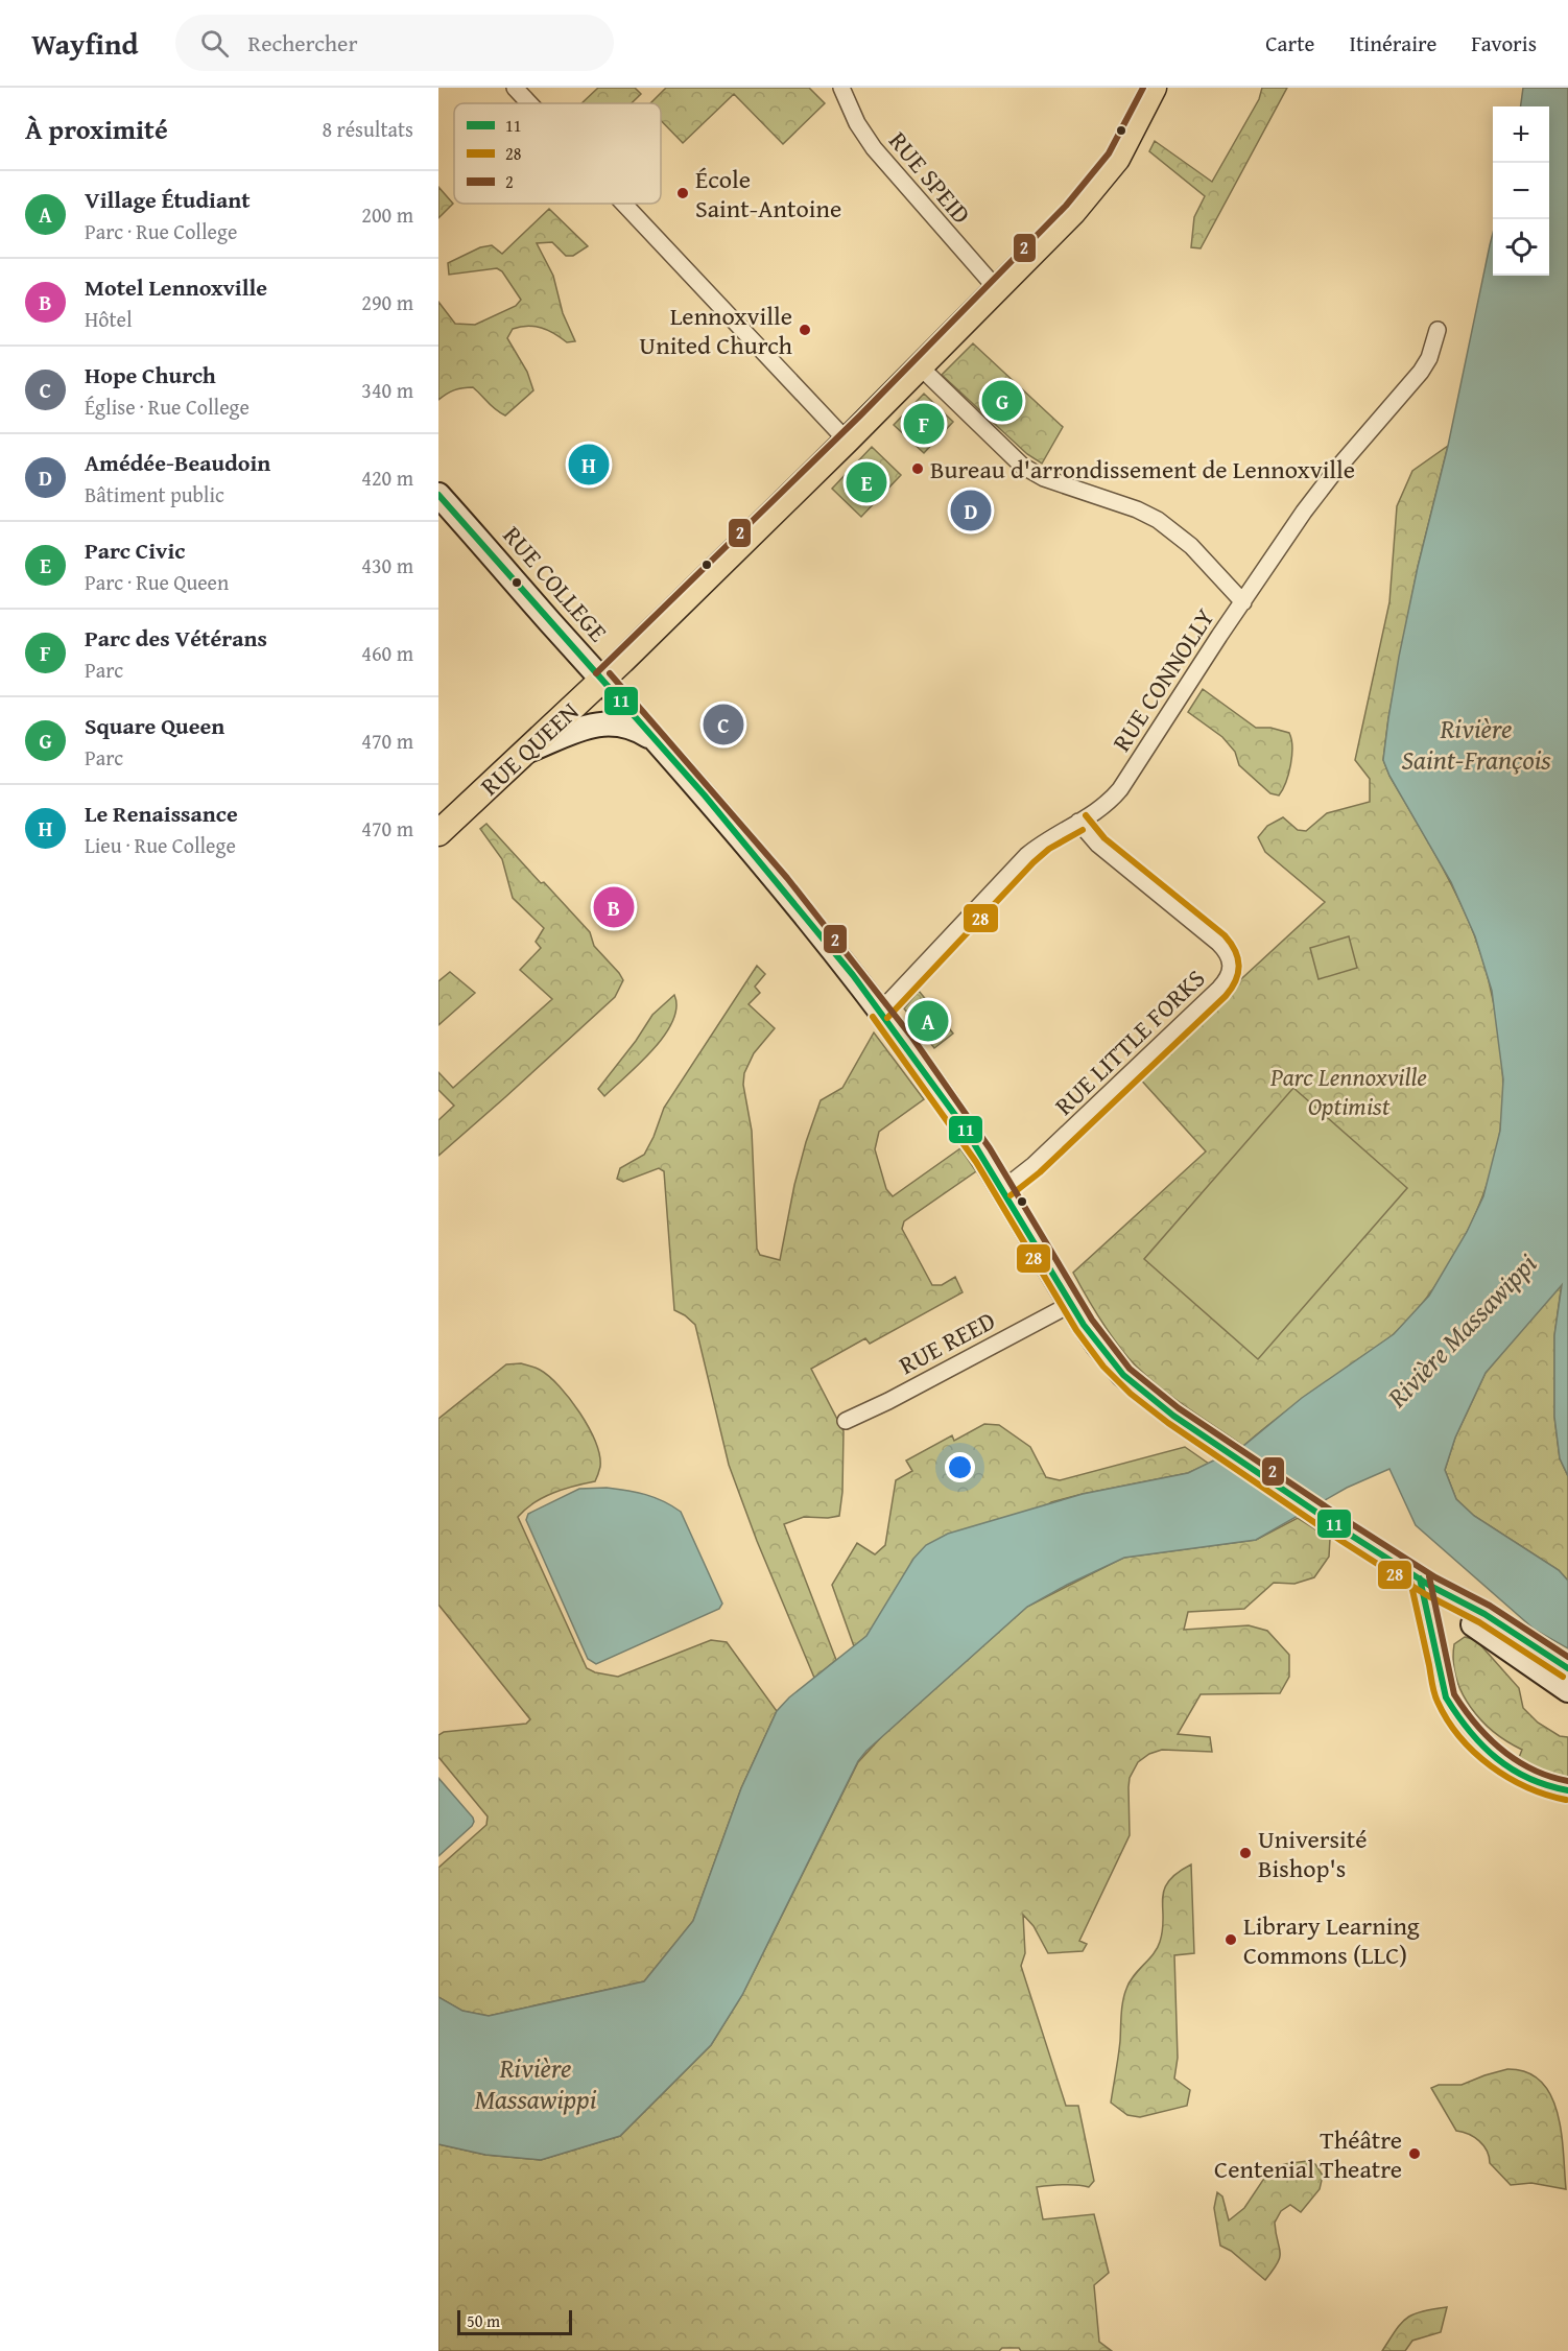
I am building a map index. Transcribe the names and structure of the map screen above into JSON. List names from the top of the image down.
{
  "streets": {
    "main road": ["RUE COLLEGE", "RUE QUEEN"],
    "street": [
      "RUE SPEID",
      "RUE CONNOLLY",
      "RUE LITTLE FORKS",
      "RUE REED"
    ]
  },
  "crossings": [
    ["RUE SPEID", "RUE QUEEN"],
    ["RUE COLLEGE", "RUE CONNOLLY"],
    ["RUE COLLEGE", "RUE QUEEN"],
    ["RUE COLLEGE", "RUE LITTLE FORKS"],
    ["RUE COLLEGE", "RUE REED"],
    ["RUE CONNOLLY", "RUE LITTLE FORKS"]
  ],
  "water": ["Rivière Saint-François", "Rivière Massawippi"],
  "parks": ["Parc Lennoxville Optimist"],
  "places": [
    "École Saint-Antoine",
    "Lennoxville United Church",
    "Bureau d'arrondissement de Lennoxville",
    "Université Bishop's",
    "Library Learning Commons (LLC)",
    "Théâtre Centenial Theatre"
  ],
  "lines": ["transit line 2", "transit line 11", "transit line 28"],
  "legend": ["11", "28", "2"],
  "scale_bar": "50 m",
  "page": {
    "header": "Wayfind",
    "search": "Rechercher",
    "nav": ["Carte", "Itinéraire", "Favoris"],
    "heading": ["À proximité", "8 résultats"],
    "map_buttons": ["+", "−"],
    "list": [
      {
        "mark": "A",
        "name": "Village Étudiant",
        "note": "Parc · Rue College",
        "value": "200 m"
      },
      {
        "mark": "B",
        "name": "Motel Lennoxville",
        "note": "Hôtel",
        "value": "290 m"
      },
      {
        "mark": "C",
        "name": "Hope Church",
        "note": "Église · Rue College",
        "value": "340 m"
      },
      {
        "mark": "D",
        "name": "Amédée-Beaudoin",
        "note": "Bâtiment public",
        "value": "420 m"
      },
      {
        "mark": "E",
        "name": "Parc Civic",
        "note": "Parc · Rue Queen",
        "value": "430 m"
      },
      {
        "mark": "F",
        "name": "Parc des Vétérans",
        "note": "Parc",
        "value": "460 m"
      },
      {
        "mark": "G",
        "name": "Square Queen",
        "note": "Parc",
        "value": "470 m"
      },
      {
        "mark": "H",
        "name": "Le Renaissance",
        "note": "Lieu · Rue College",
        "value": "470 m"
      }
    ],
    "pins": [
      "G",
      "F",
      "H",
      "E",
      "D",
      "C",
      "B",
      "A"
    ],
    "scale": "50 m"
  }
}
